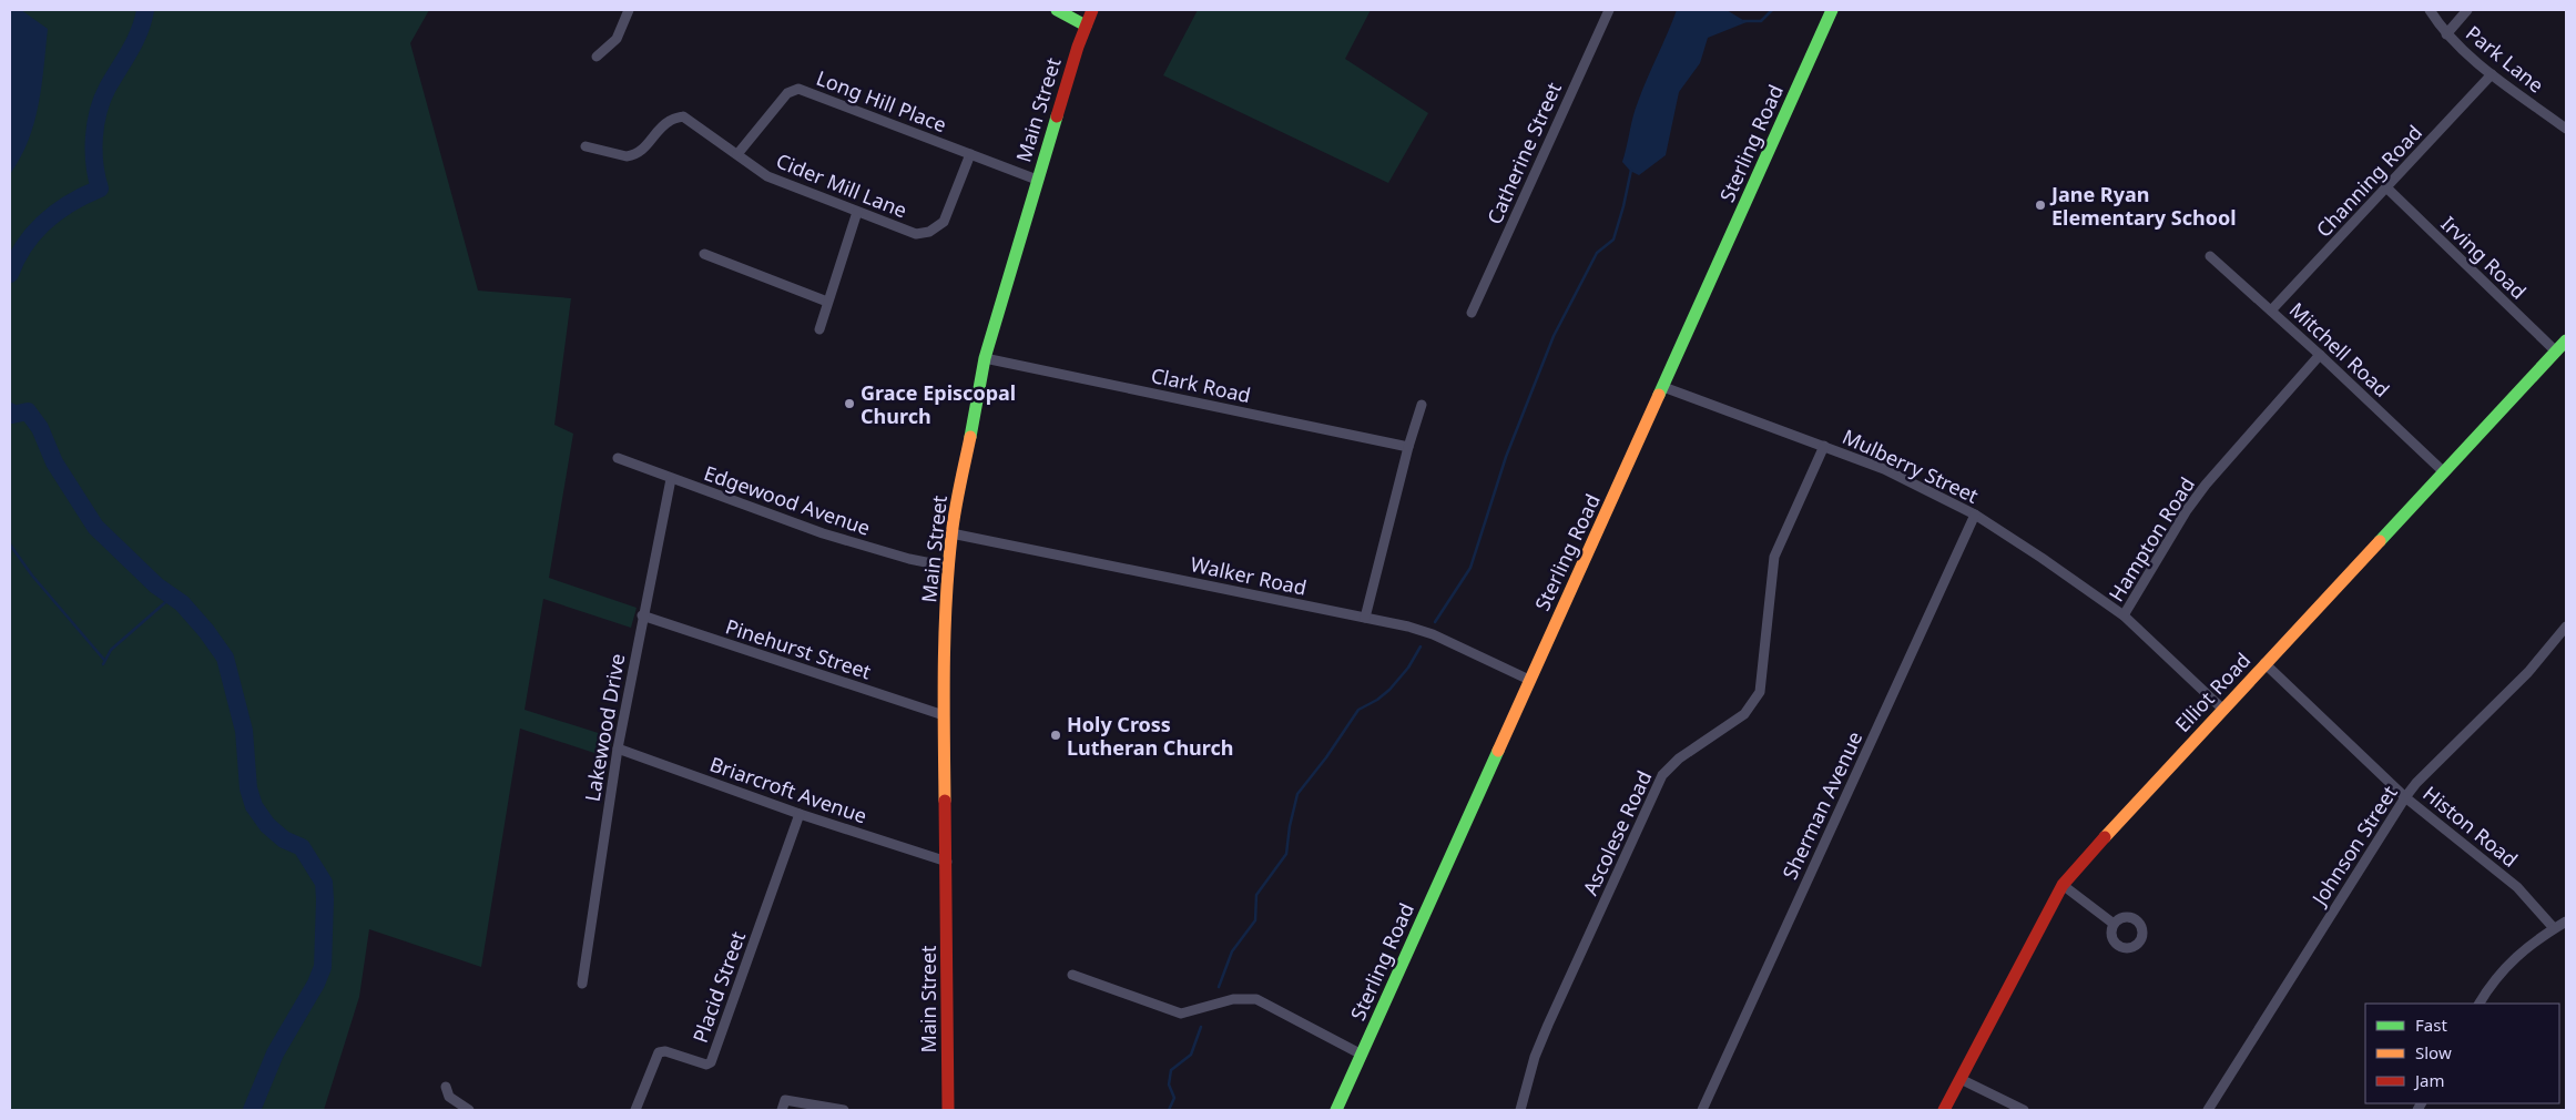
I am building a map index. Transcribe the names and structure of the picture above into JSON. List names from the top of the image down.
{
  "streets": {
    "street": [
      "Park Lane",
      "Long Hill Place",
      "Main Street",
      "Sterling Road",
      "Catherine Street",
      "Channing Road",
      "Cider Mill Lane",
      "Irving Road",
      "Mitchell Road",
      "Clark Road",
      "Mulberry Street",
      "Edgewood Avenue",
      "Hampton Road",
      "Walker Road",
      "Pinehurst Street",
      "Elliot Road",
      "Lakewood Drive",
      "Briarcroft Avenue",
      "Sherman Avenue",
      "Histon Road",
      "Ascolese Road",
      "Johnson Street",
      "Placid Street"
    ]
  },
  "crossings": [
    ["Park Lane", "Channing Road"],
    ["Long Hill Place", "Main Street"],
    ["Long Hill Place", "Cider Mill Lane"],
    ["Main Street", "Clark Road"],
    ["Main Street", "Edgewood Avenue"],
    ["Main Street", "Walker Road"],
    ["Main Street", "Pinehurst Street"],
    ["Main Street", "Briarcroft Avenue"],
    ["Sterling Road", "Mulberry Street"],
    ["Sterling Road", "Walker Road"],
    ["Channing Road", "Irving Road"],
    ["Channing Road", "Mitchell Road"],
    ["Irving Road", "Elliot Road"],
    ["Mitchell Road", "Hampton Road"],
    ["Mitchell Road", "Elliot Road"],
    ["Mulberry Street", "Hampton Road"],
    ["Mulberry Street", "Sherman Avenue"],
    ["Mulberry Street", "Ascolese Road"],
    ["Edgewood Avenue", "Lakewood Drive"],
    ["Hampton Road", "Elliot Road"],
    ["Pinehurst Street", "Lakewood Drive"],
    ["Elliot Road", "Histon Road"],
    ["Lakewood Drive", "Briarcroft Avenue"],
    ["Briarcroft Avenue", "Placid Street"],
    ["Histon Road", "Johnson Street"]
  ],
  "places": ["Jane Ryan Elementary School", "Grace Episcopal Church", "Holy Cross Lutheran Church"],
  "legend": ["Fast", "Slow", "Jam"]
}
